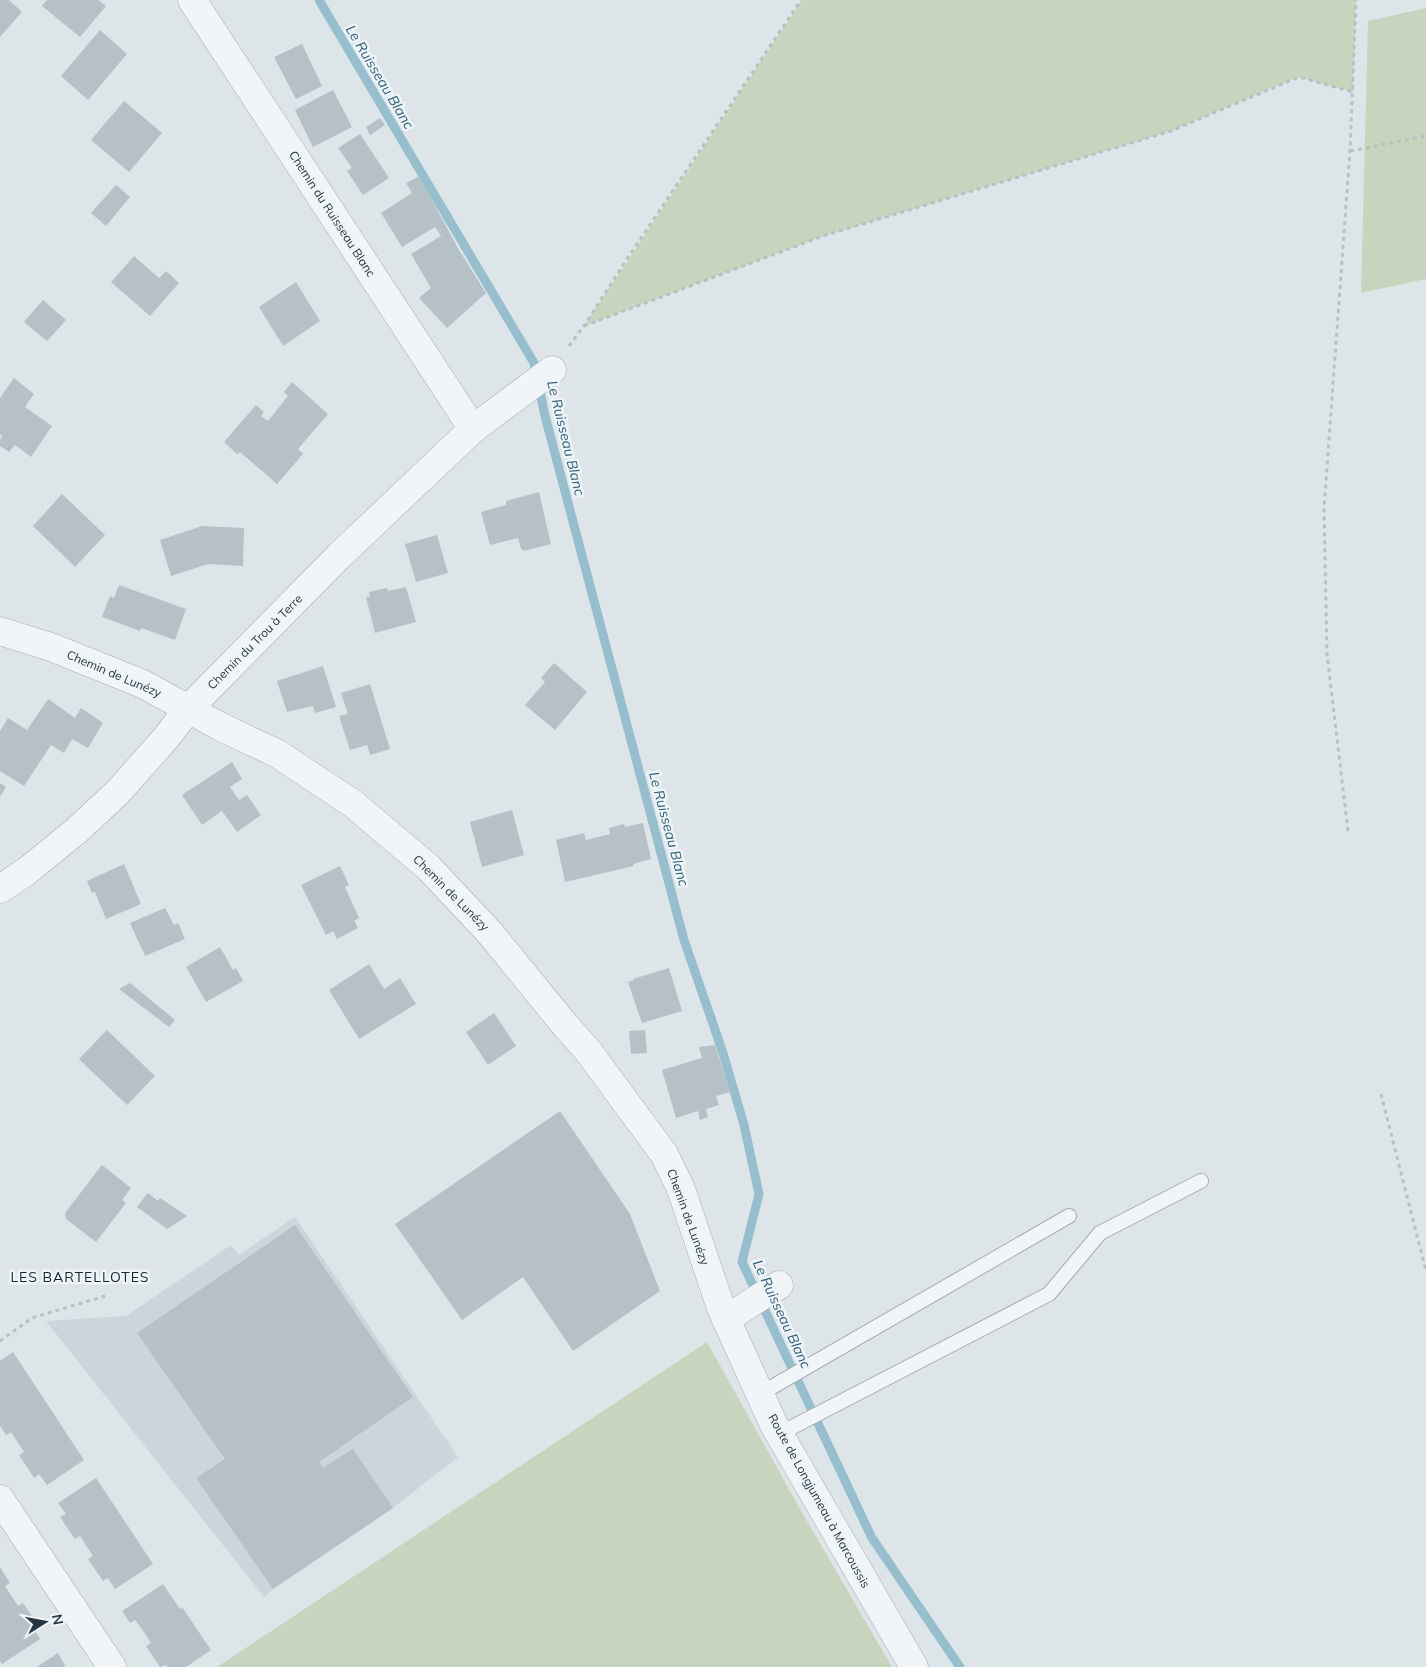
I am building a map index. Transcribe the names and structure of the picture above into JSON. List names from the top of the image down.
{
  "streets": {
    "street": [
      "Chemin du Ruisseau Blanc",
      "Chemin du Trou à Terre",
      "Chemin de Lunézy",
      "Route de Longjumeau à Marcoussis"
    ]
  },
  "crossings": [
    ["Chemin du Ruisseau Blanc", "Chemin du Trou à Terre"],
    ["Chemin du Trou à Terre", "Chemin de Lunézy"],
    ["Chemin de Lunézy", "Route de Longjumeau à Marcoussis"]
  ],
  "districts": ["LES BARTELLOTES"],
  "water": ["Le Ruisseau Blanc"],
  "north": "right"
}
